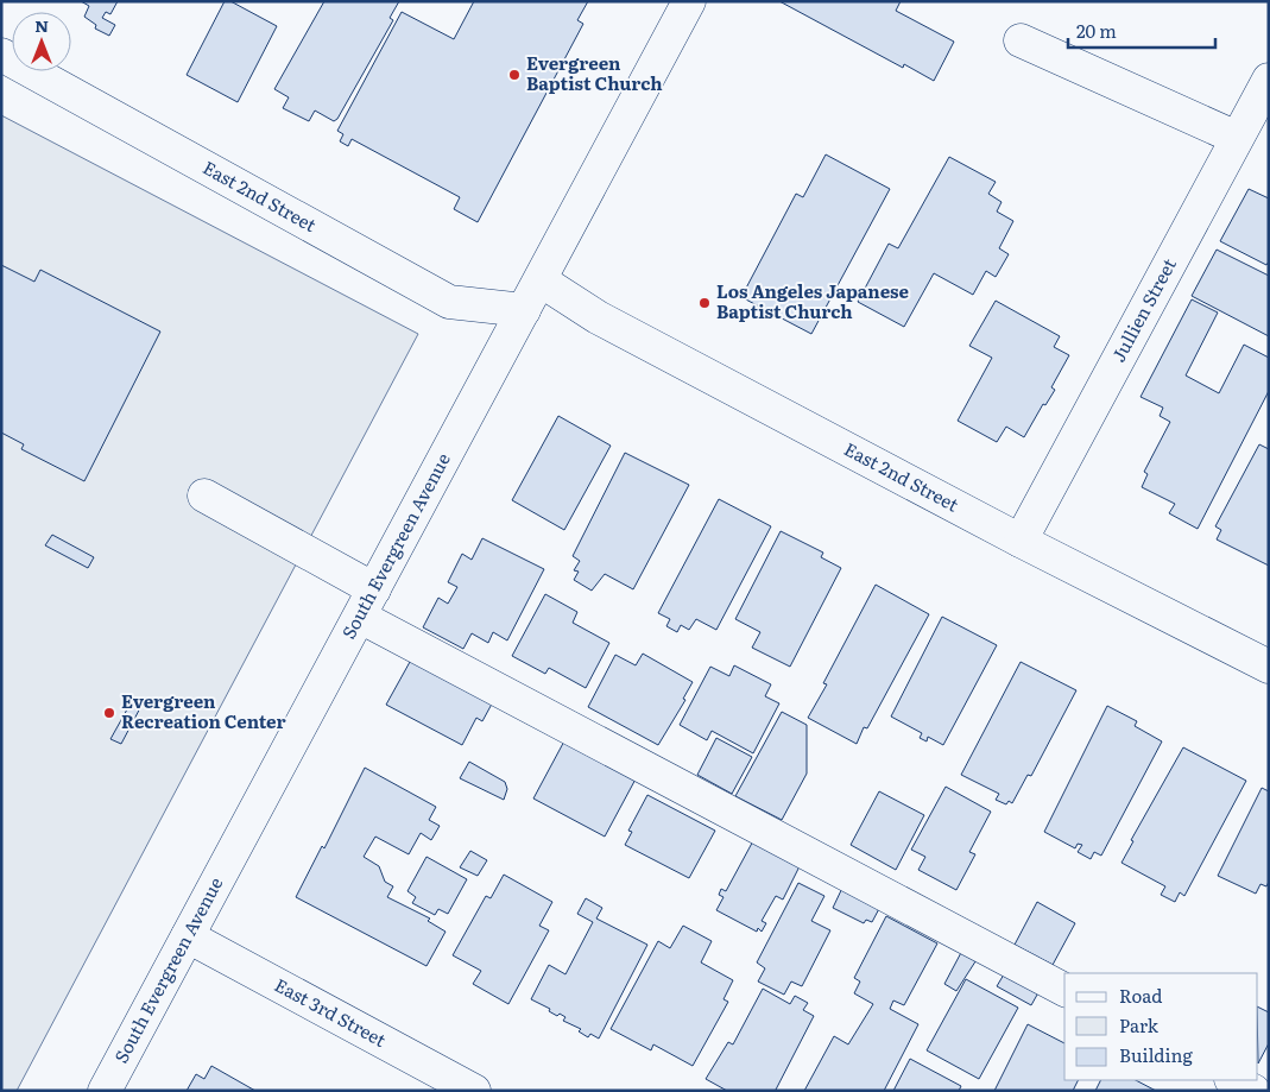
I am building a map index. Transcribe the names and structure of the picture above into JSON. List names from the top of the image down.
{
  "streets": {
    "street": [
      "East 2nd Street",
      "Jullien Street",
      "South Evergreen Avenue",
      "East 3rd Street"
    ]
  },
  "crossings": [
    ["East 2nd Street", "Jullien Street"],
    ["East 2nd Street", "South Evergreen Avenue"],
    ["South Evergreen Avenue", "East 3rd Street"]
  ],
  "places": ["Evergreen Baptist Church", "Los Angeles Japanese Baptist Church", "Evergreen Recreation Center"],
  "legend": ["Road", "Park", "Building"],
  "scale_bar": "20 m",
  "north": "top"
}
